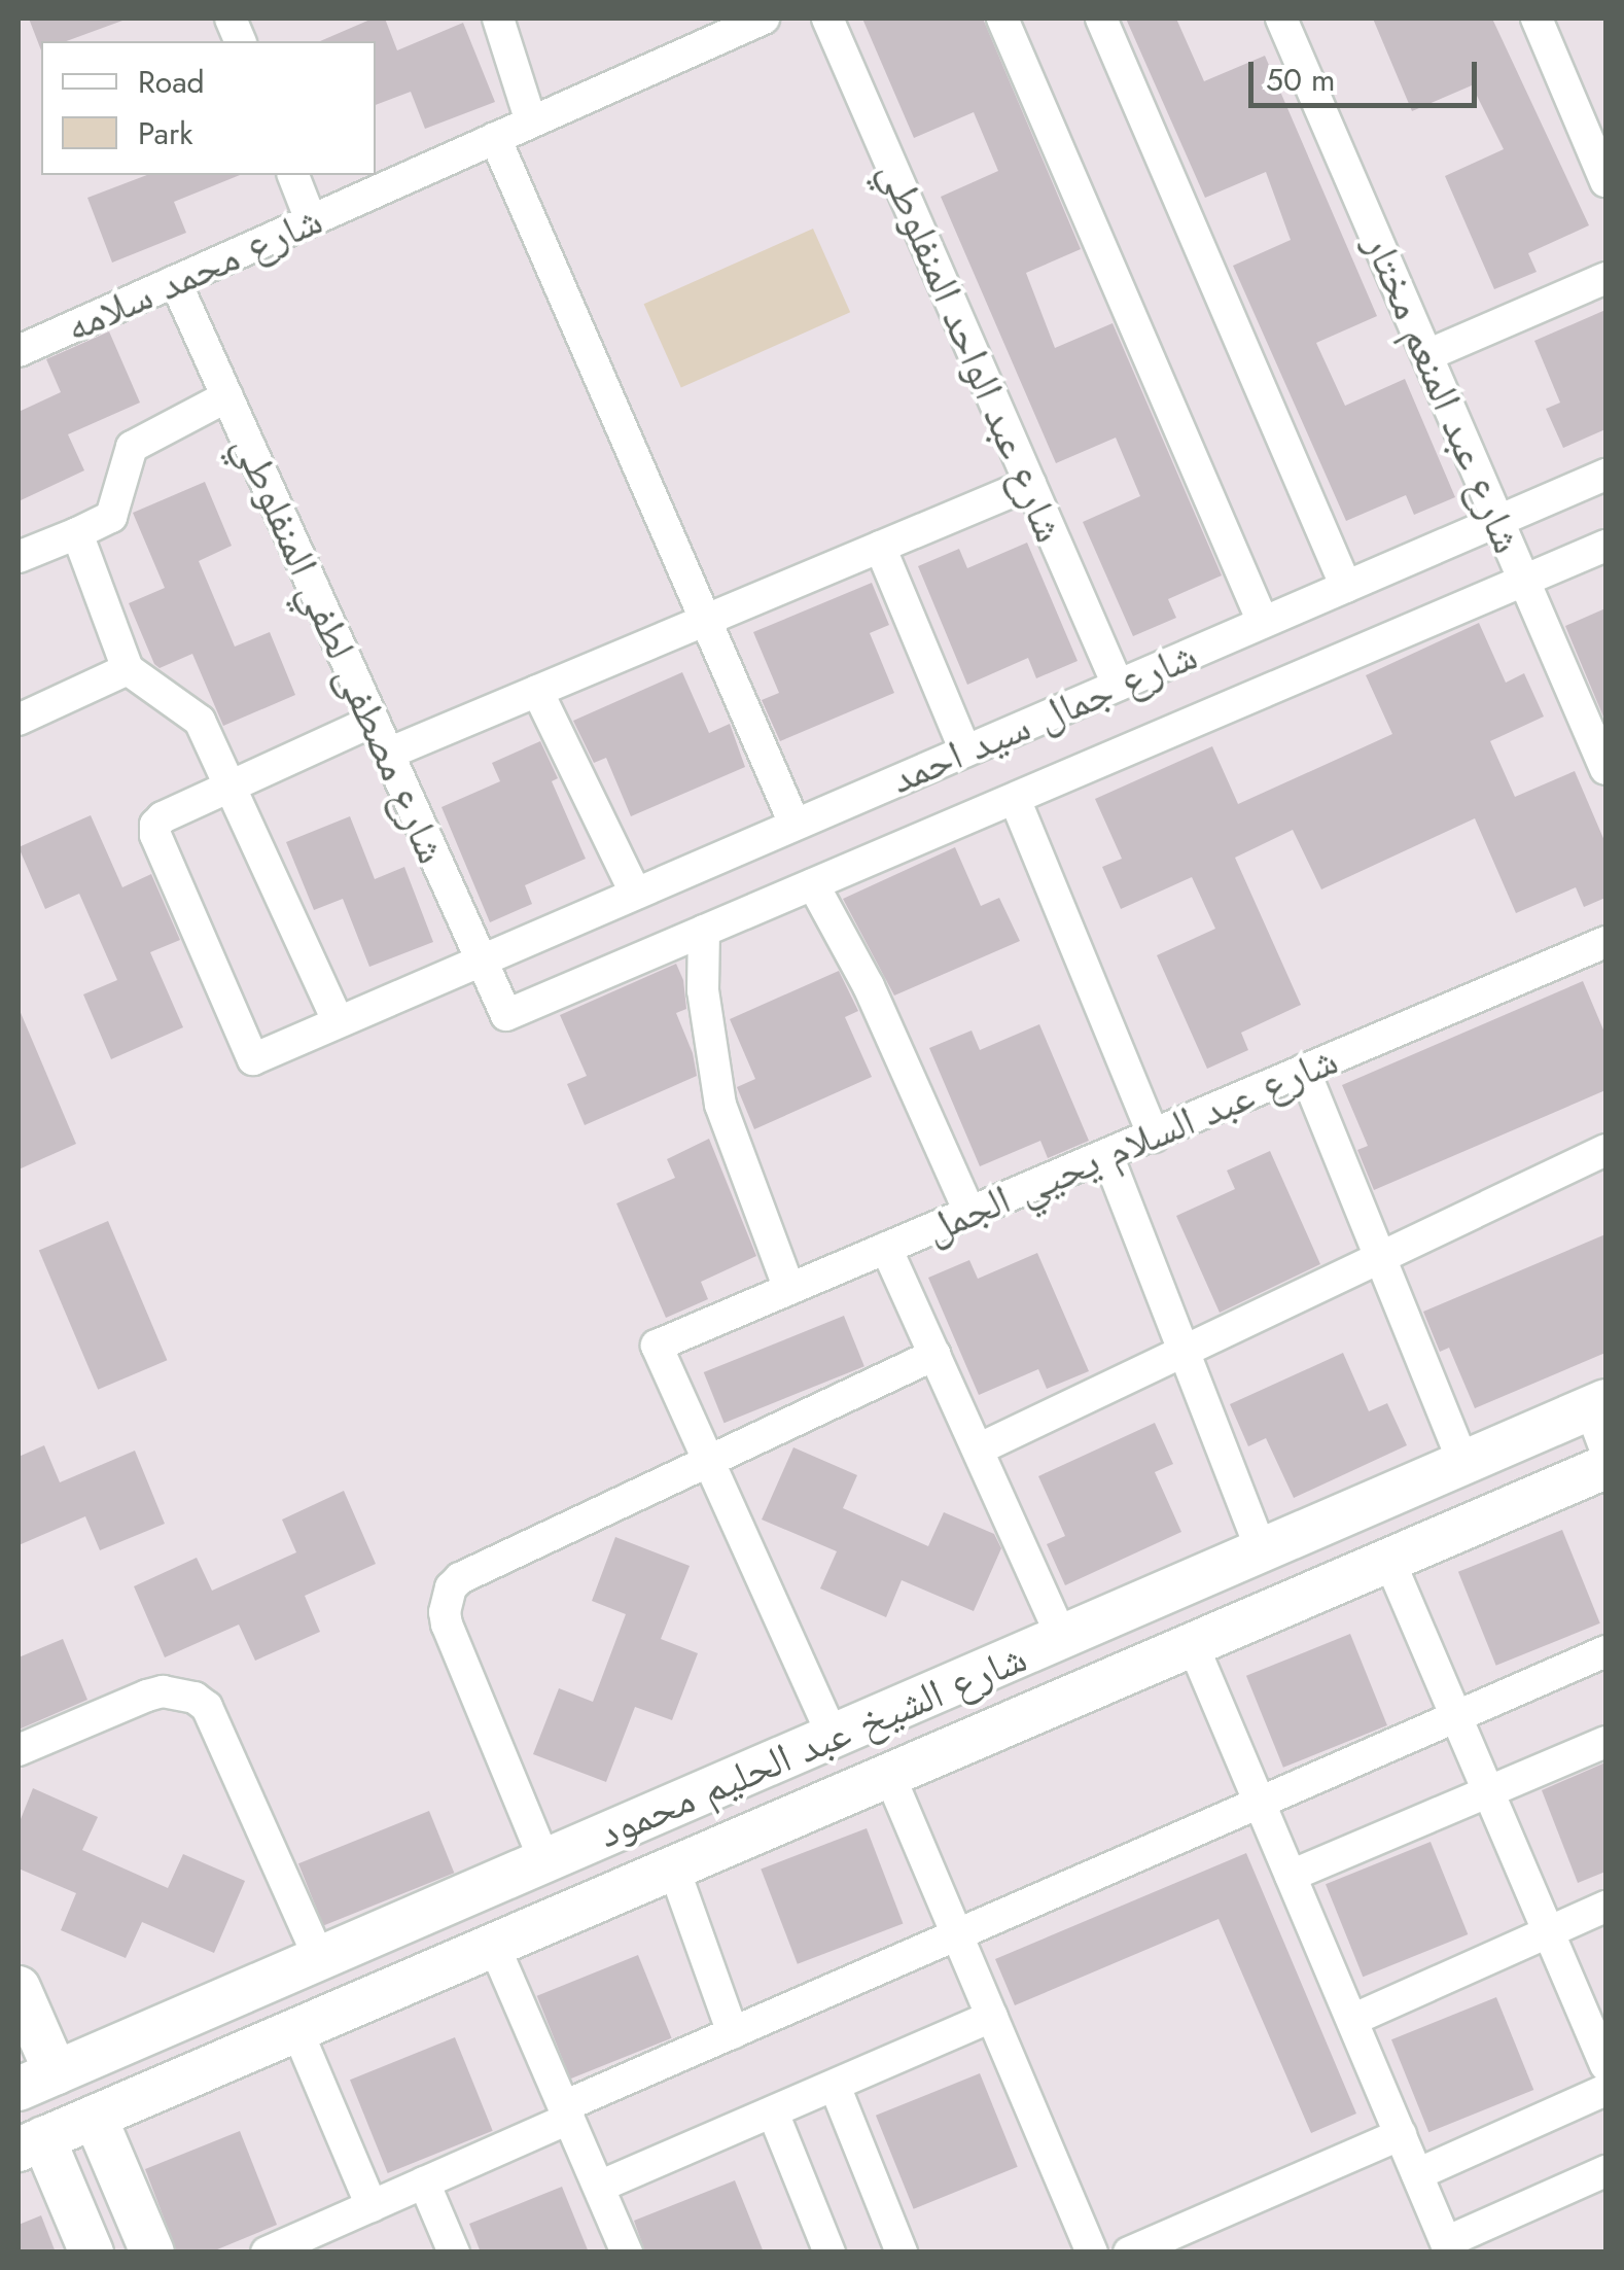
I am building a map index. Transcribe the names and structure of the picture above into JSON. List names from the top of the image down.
{
  "streets": {
    "street": [
      "شارع محمد سلامه",
      "شارع عبد الواحد المنفلوطي",
      "شارع عبد المنعم مختار",
      "شارع مصطفى لطفي المنفلوطي",
      "شارع جمال سيد احمد",
      "شارع عبد السلام يحيي الجمل",
      "شارع الشيخ عبد الحليم محمود"
    ]
  },
  "crossings": [
    ["شارع محمد سلامه", "شارع مصطفى لطفي المنفلوطي"],
    ["شارع عبد الواحد المنفلوطي", "شارع جمال سيد احمد"],
    ["شارع عبد المنعم مختار", "شارع جمال سيد احمد"],
    ["شارع مصطفى لطفي المنفلوطي", "شارع جمال سيد احمد"]
  ],
  "legend": ["Road", "Park"],
  "scale_bar": "50 m"
}
